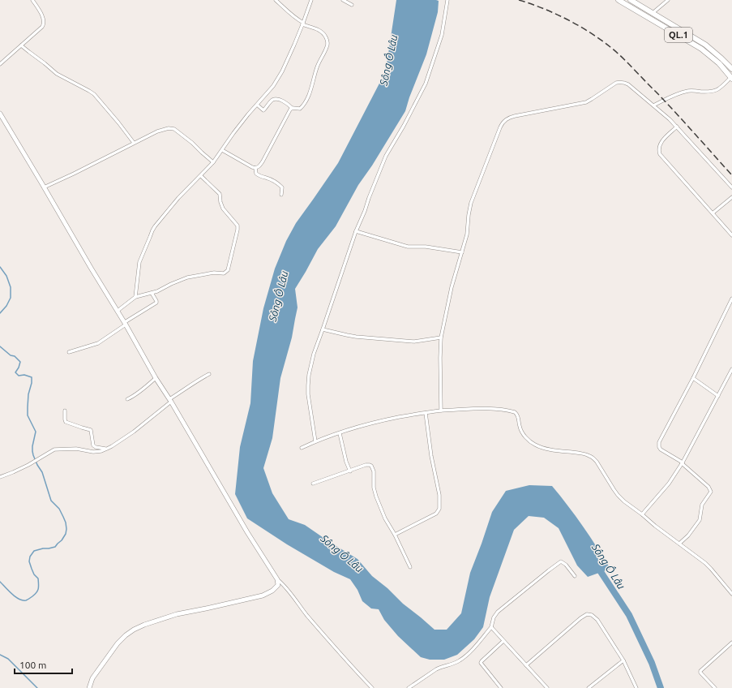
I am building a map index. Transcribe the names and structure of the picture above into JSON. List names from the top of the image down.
{
  "streets": {
    "highway": ["QL.1"]
  },
  "water": ["Sông Ô Lâu"],
  "scale_bar": "100 m"
}
